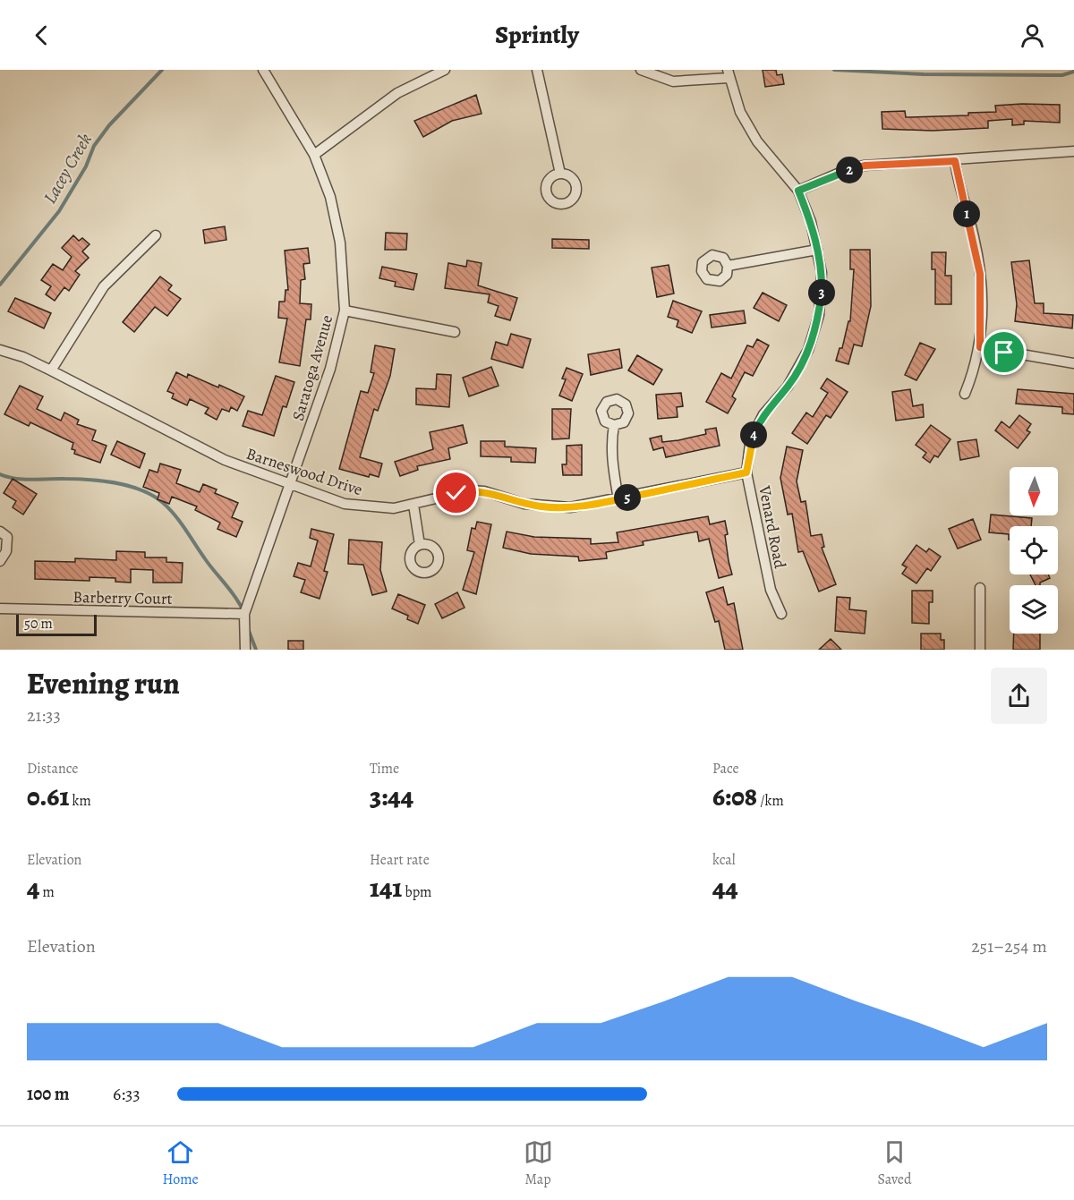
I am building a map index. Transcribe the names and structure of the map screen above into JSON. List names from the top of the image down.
{
  "streets": {
    "street": [
      "Saratoga Avenue",
      "Barneswood Drive",
      "Venard Road",
      "Barberry Court"
    ]
  },
  "crossings": [
    ["Saratoga Avenue", "Barneswood Drive"],
    ["Saratoga Avenue", "Barberry Court"],
    ["Barneswood Drive", "Venard Road"]
  ],
  "water": ["Lacey Creek"],
  "scale_bar": "50 m",
  "north": "bottom",
  "page": {
    "header": "Sprintly",
    "pins": [
      "2",
      "1",
      "3",
      "4",
      "5"
    ],
    "scale": "50 m",
    "heading": ["Evening run", "21:33"],
    "stats": [
      ["Distance", "0.61 km"],
      ["Time", "3:44"],
      ["Pace", "6:08 /km"],
      ["Elevation", "4 m"],
      ["Heart rate", "141 bpm"],
      ["kcal", "44"]
    ],
    "chart": ["Elevation", "251–254 m"],
    "list": [
      {
        "name": "100 m",
        "note": "6:33"
      }
    ],
    "tabs": ["Home", "Map", "Saved"]
  }
}
